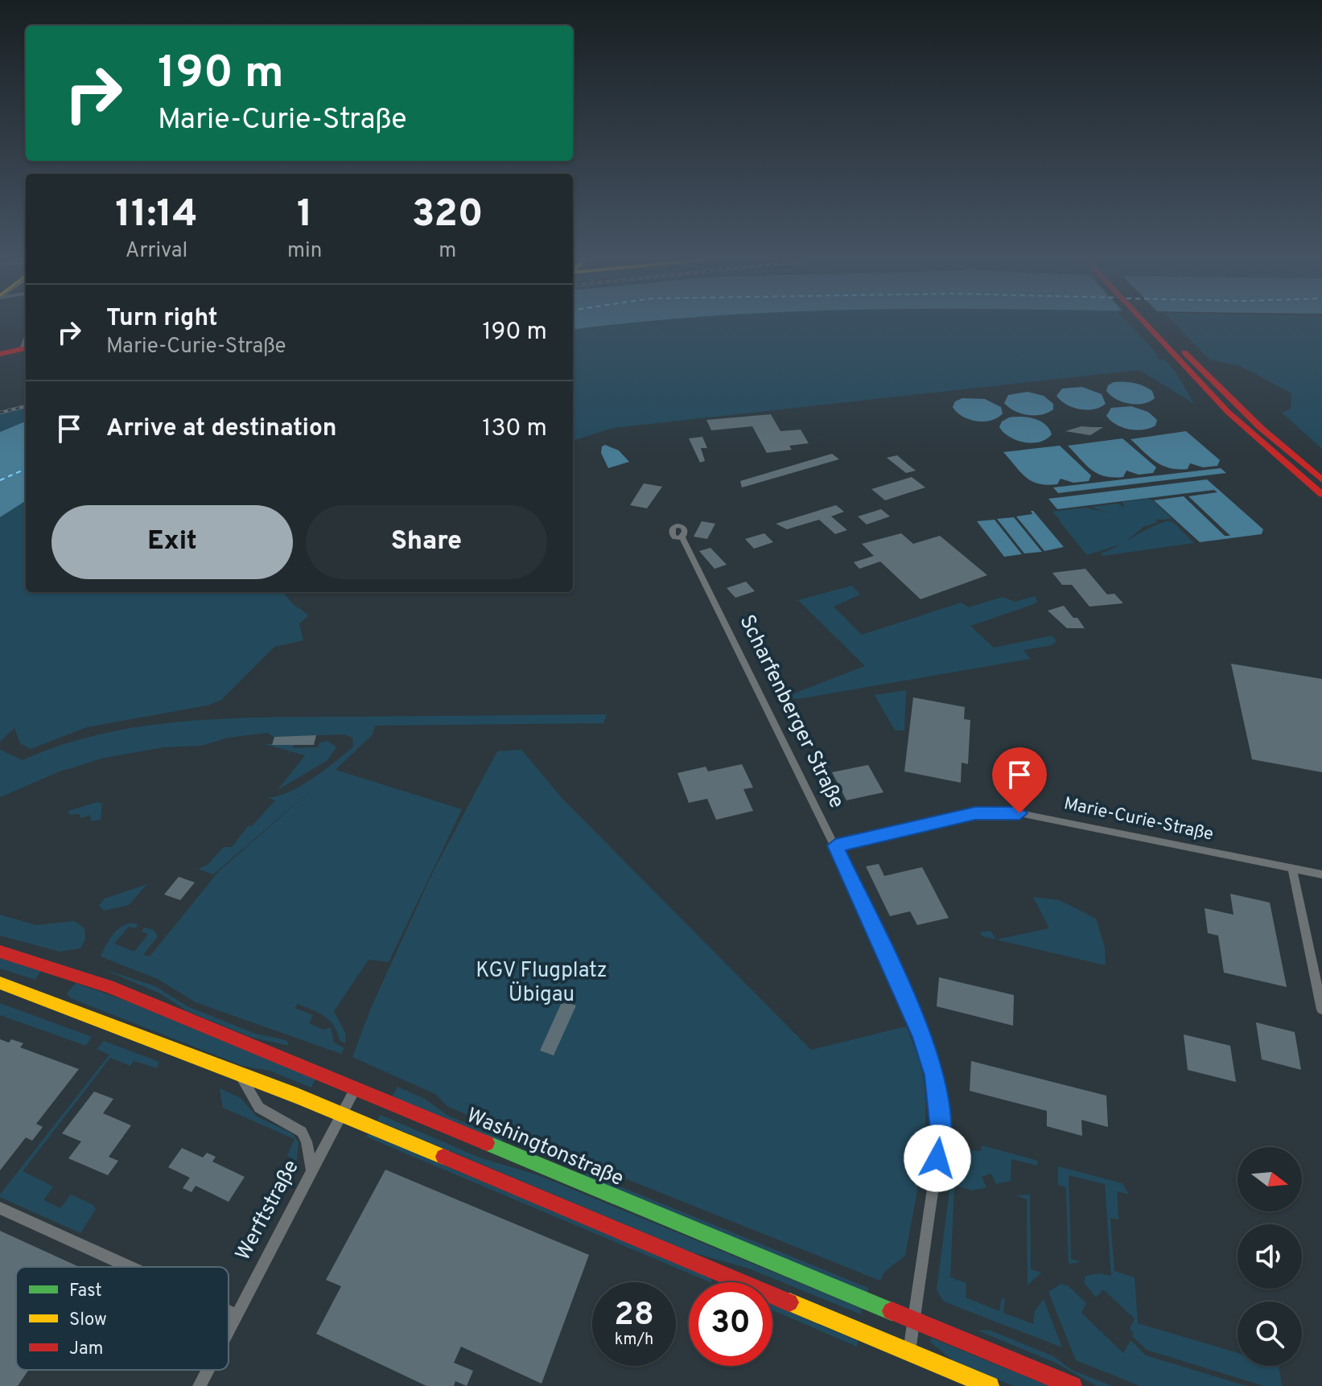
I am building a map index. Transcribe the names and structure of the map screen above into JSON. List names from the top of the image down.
{
  "streets": {
    "main road": ["Washingtonstraße"],
    "street": ["Scharfenberger Straße", "Marie-Curie-Straße", "Werftstraße"]
  },
  "crossings": [
    ["Scharfenberger Straße", "Marie-Curie-Straße"],
    ["Scharfenberger Straße", "Washingtonstraße"],
    ["Washingtonstraße", "Werftstraße"]
  ],
  "parks": ["KGV Flugplatz Übigau"],
  "legend": ["Fast", "Slow", "Jam"],
  "north": "right",
  "page": {
    "turn": ["190 m", "Marie-Curie-Straße"],
    "eta": [
      "11:14",
      "Arrival",
      "1",
      "min",
      "320",
      "m"
    ],
    "list": [
      {
        "name": "Turn right",
        "note": "Marie-Curie-Straße",
        "value": "190 m"
      },
      {
        "name": "Arrive at destination",
        "value": "130 m"
      }
    ],
    "buttons": ["Exit", "Share"],
    "speed": "28 km/h",
    "limit": "30"
  }
}
